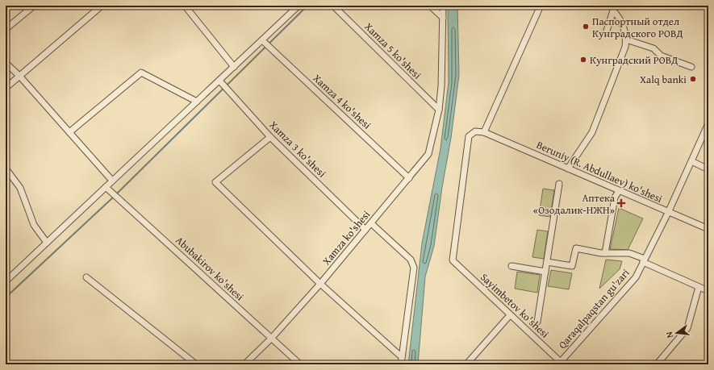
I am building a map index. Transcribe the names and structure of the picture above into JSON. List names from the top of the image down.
{
  "streets": {
    "street": [
      "Xamza 5 ko'shesi",
      "Xamza 4 ko'shesi",
      "Xamza 3 ko'shesi",
      "Beruniy (R. Abdullaev) ko'shesi",
      "Xamza ko'shesi",
      "Abubakirov ko'shesi",
      "Sayimbetov ko'shesi",
      "Qaraqalpaqstan gu'zari"
    ]
  },
  "crossings": [
    ["Xamza 5 ko'shesi", "Xamza ko'shesi"],
    ["Xamza 4 ko'shesi", "Xamza ko'shesi"],
    ["Xamza 3 ko'shesi", "Xamza ko'shesi"],
    ["Beruniy (R. Abdullaev) ko'shesi", "Sayimbetov ko'shesi"],
    ["Beruniy (R. Abdullaev) ko'shesi", "Qaraqalpaqstan gu'zari"],
    ["Xamza ko'shesi", "Abubakirov ko'shesi"],
    ["Sayimbetov ko'shesi", "Qaraqalpaqstan gu'zari"]
  ],
  "places": {
    "other": ["Паспортный отдел Кунградского РОВД", "Кунградский РОВД", "Xalq banki"],
    "health": ["Аптека «Озодалик-НЖН»"]
  },
  "north": "left"
}
